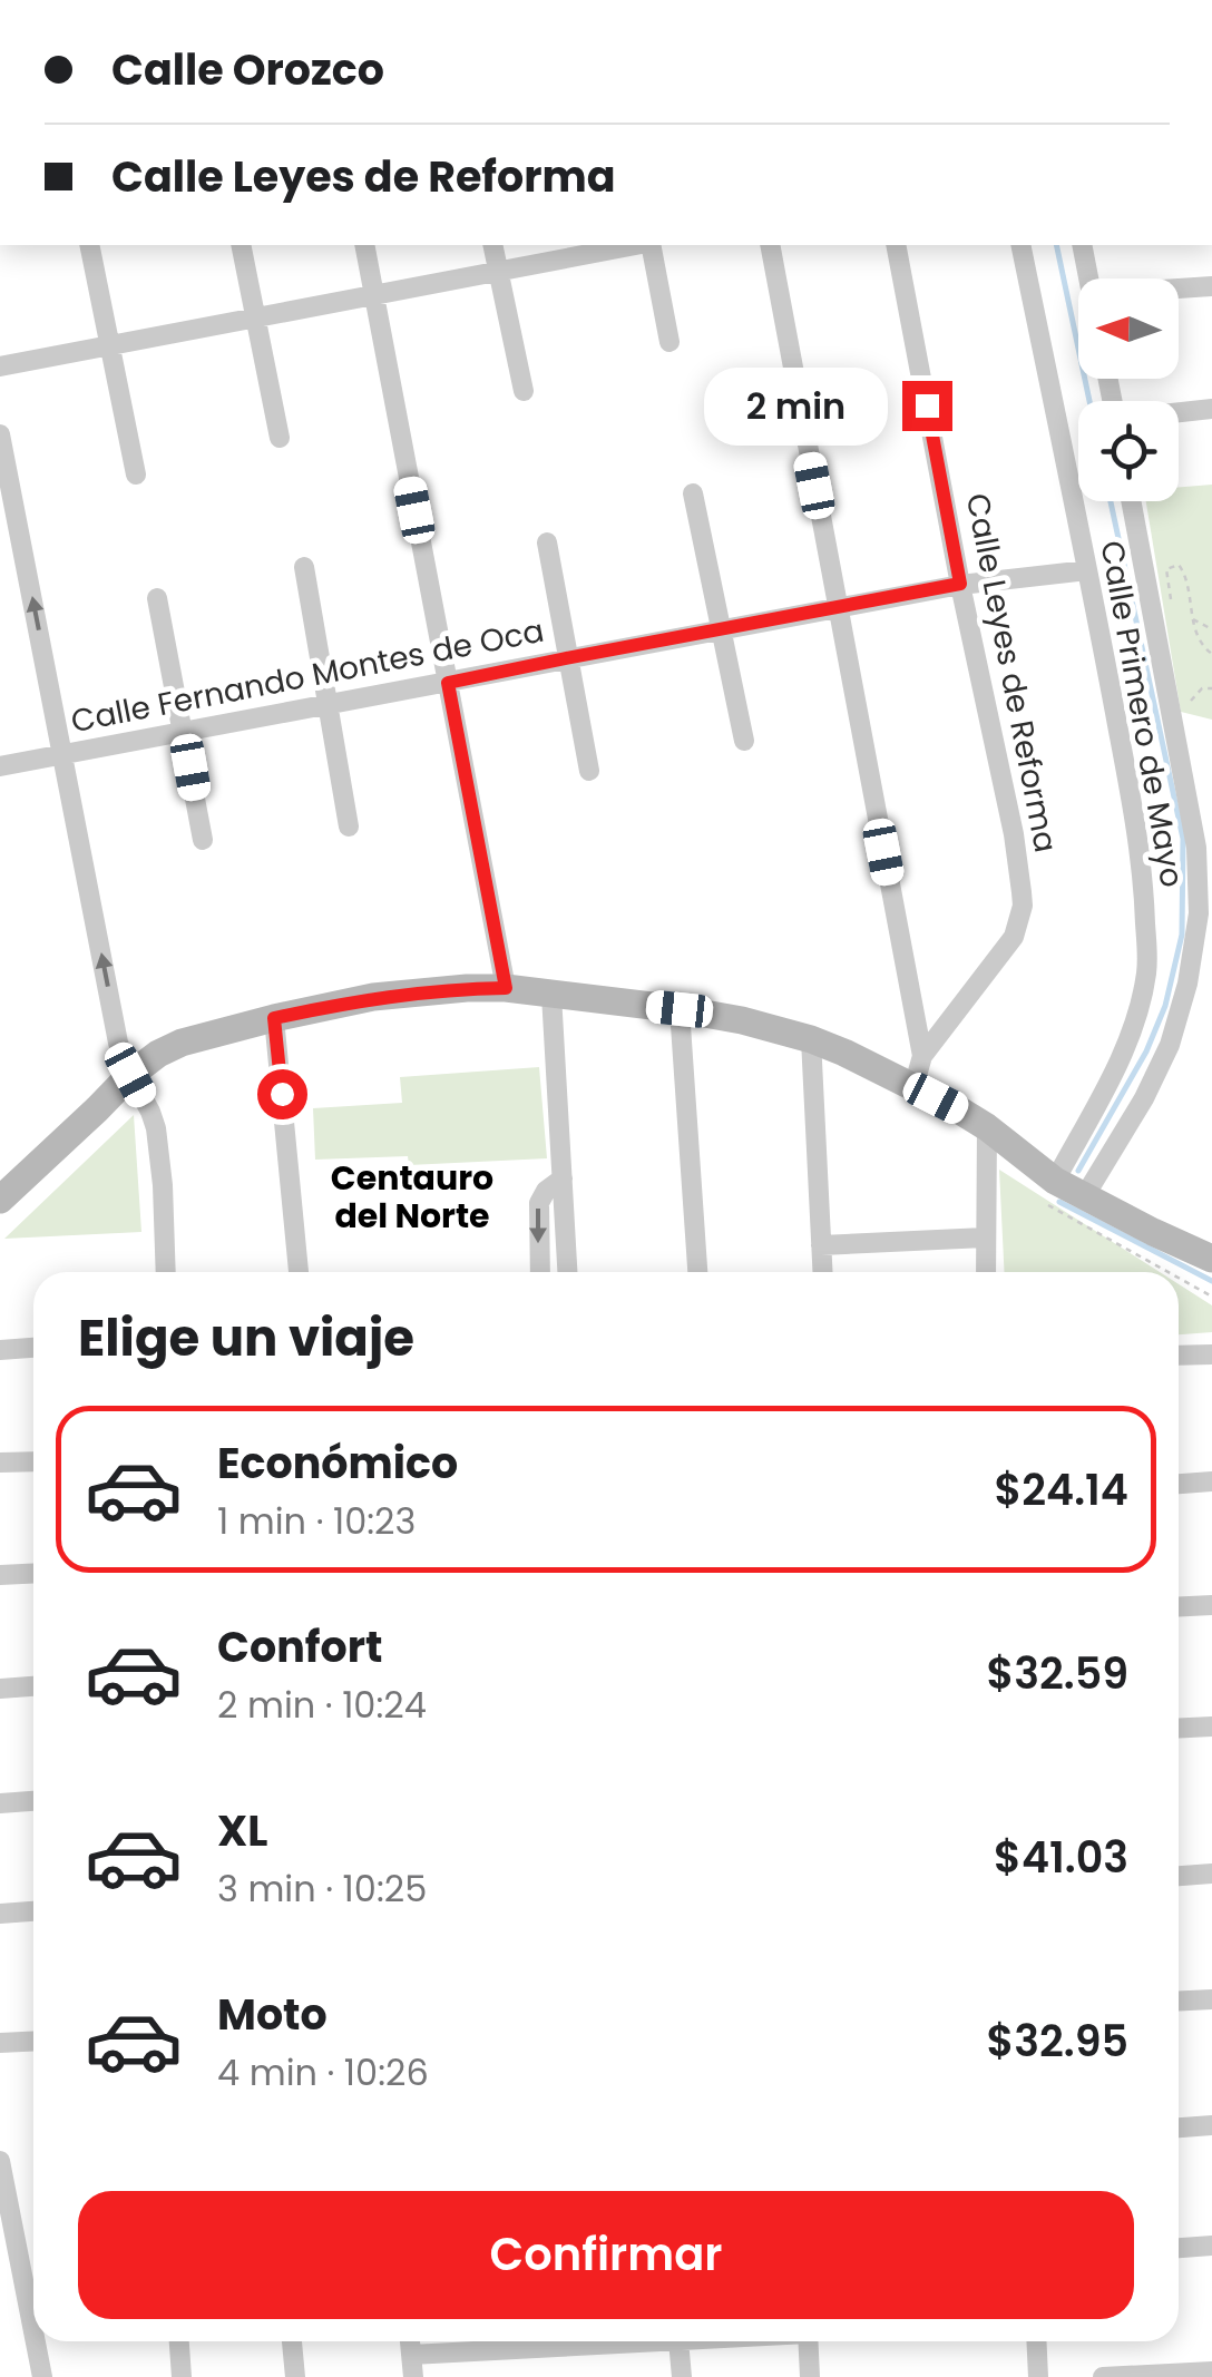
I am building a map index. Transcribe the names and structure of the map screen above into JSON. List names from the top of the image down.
{
  "streets": {
    "street": ["Calle Leyes de Reforma", "Calle Fernando Montes de Oca", "Calle Primero de Mayo"]
  },
  "crossings": [
    ["Calle Leyes de Reforma", "Calle Fernando Montes de Oca"],
    ["Calle Fernando Montes de Oca", "Calle Primero de Mayo"]
  ],
  "districts": ["Centauro del Norte"],
  "north": "left",
  "page": {
    "banner": ["Calle Orozco", "Calle Leyes de Reforma"],
    "bubble": "2 min",
    "heading": "Elige un viaje",
    "list": [
      {
        "name": "Económico",
        "note": "1 min · 10:23",
        "value": "$24.14"
      },
      {
        "name": "Confort",
        "note": "2 min · 10:24",
        "value": "$32.59"
      },
      {
        "name": "XL",
        "note": "3 min · 10:25",
        "value": "$41.03"
      },
      {
        "name": "Moto",
        "note": "4 min · 10:26",
        "value": "$32.95"
      }
    ],
    "buttons": "Confirmar"
  }
}
